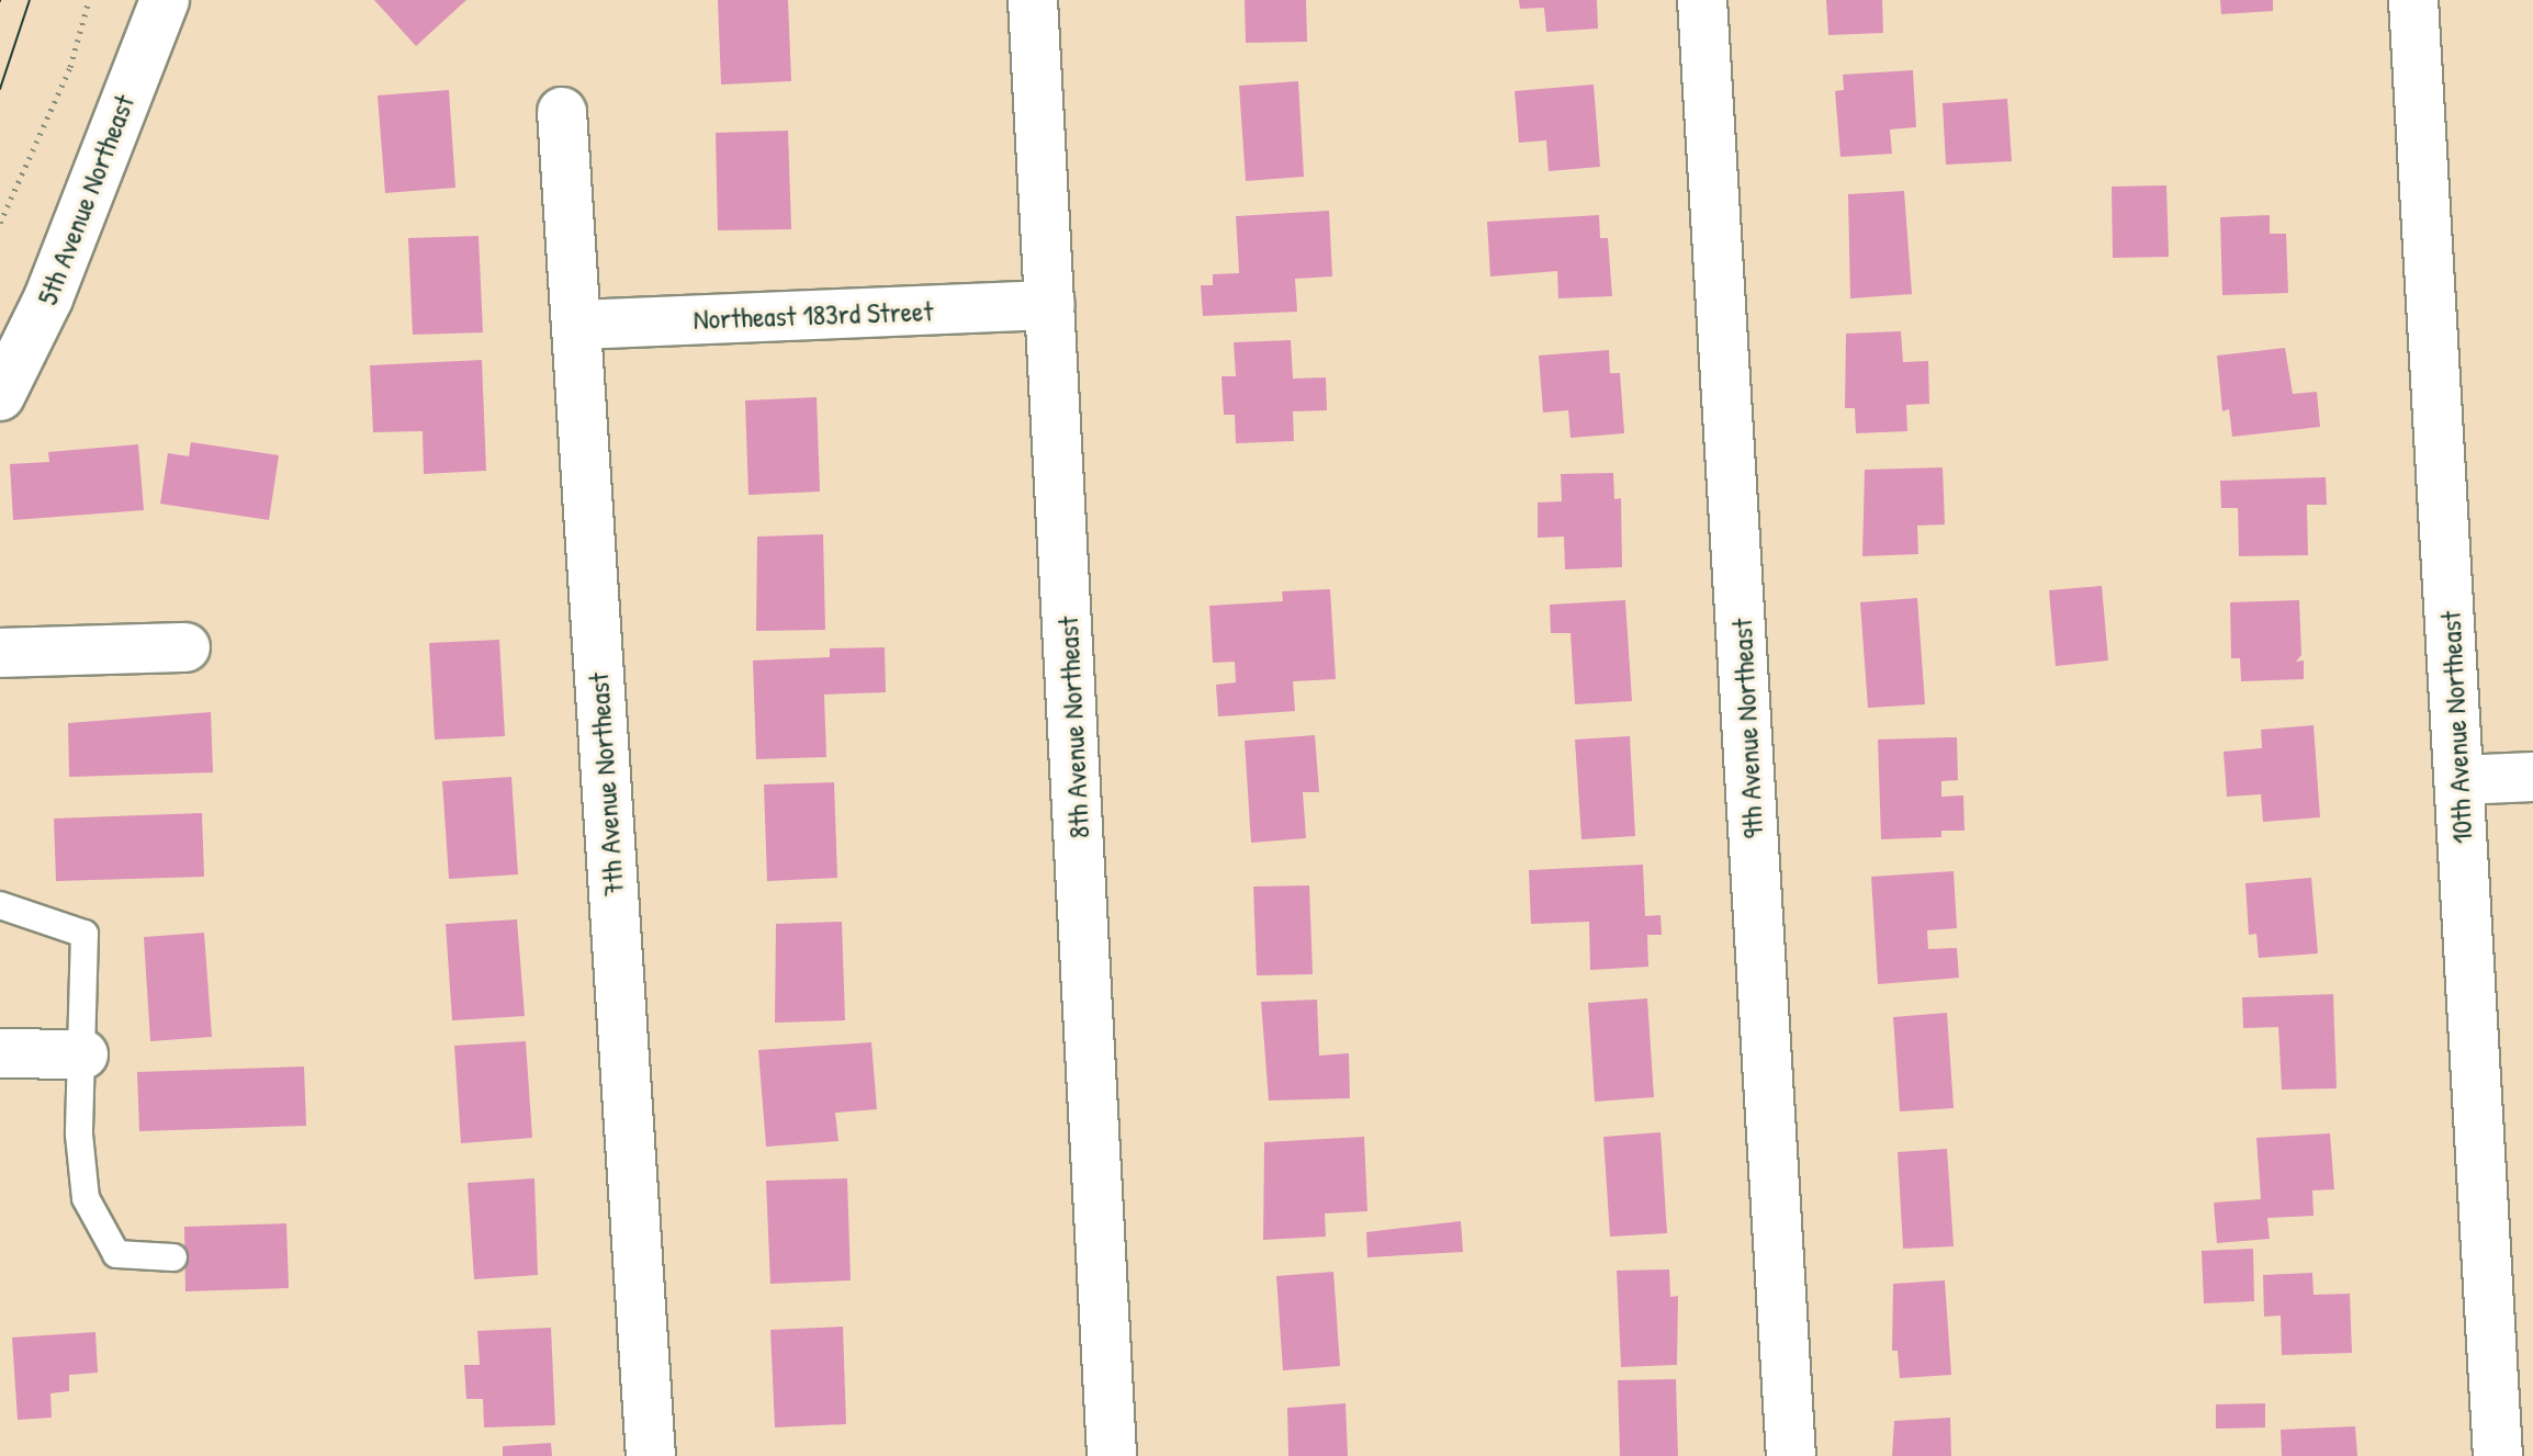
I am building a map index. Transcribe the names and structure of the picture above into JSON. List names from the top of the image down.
{
  "streets": {
    "street": [
      "5th Avenue Northeast",
      "Northeast 183rd Street",
      "8th Avenue Northeast",
      "10th Avenue Northeast",
      "9th Avenue Northeast",
      "7th Avenue Northeast"
    ]
  },
  "crossings": [
    ["Northeast 183rd Street", "8th Avenue Northeast"],
    ["Northeast 183rd Street", "7th Avenue Northeast"]
  ]
}
